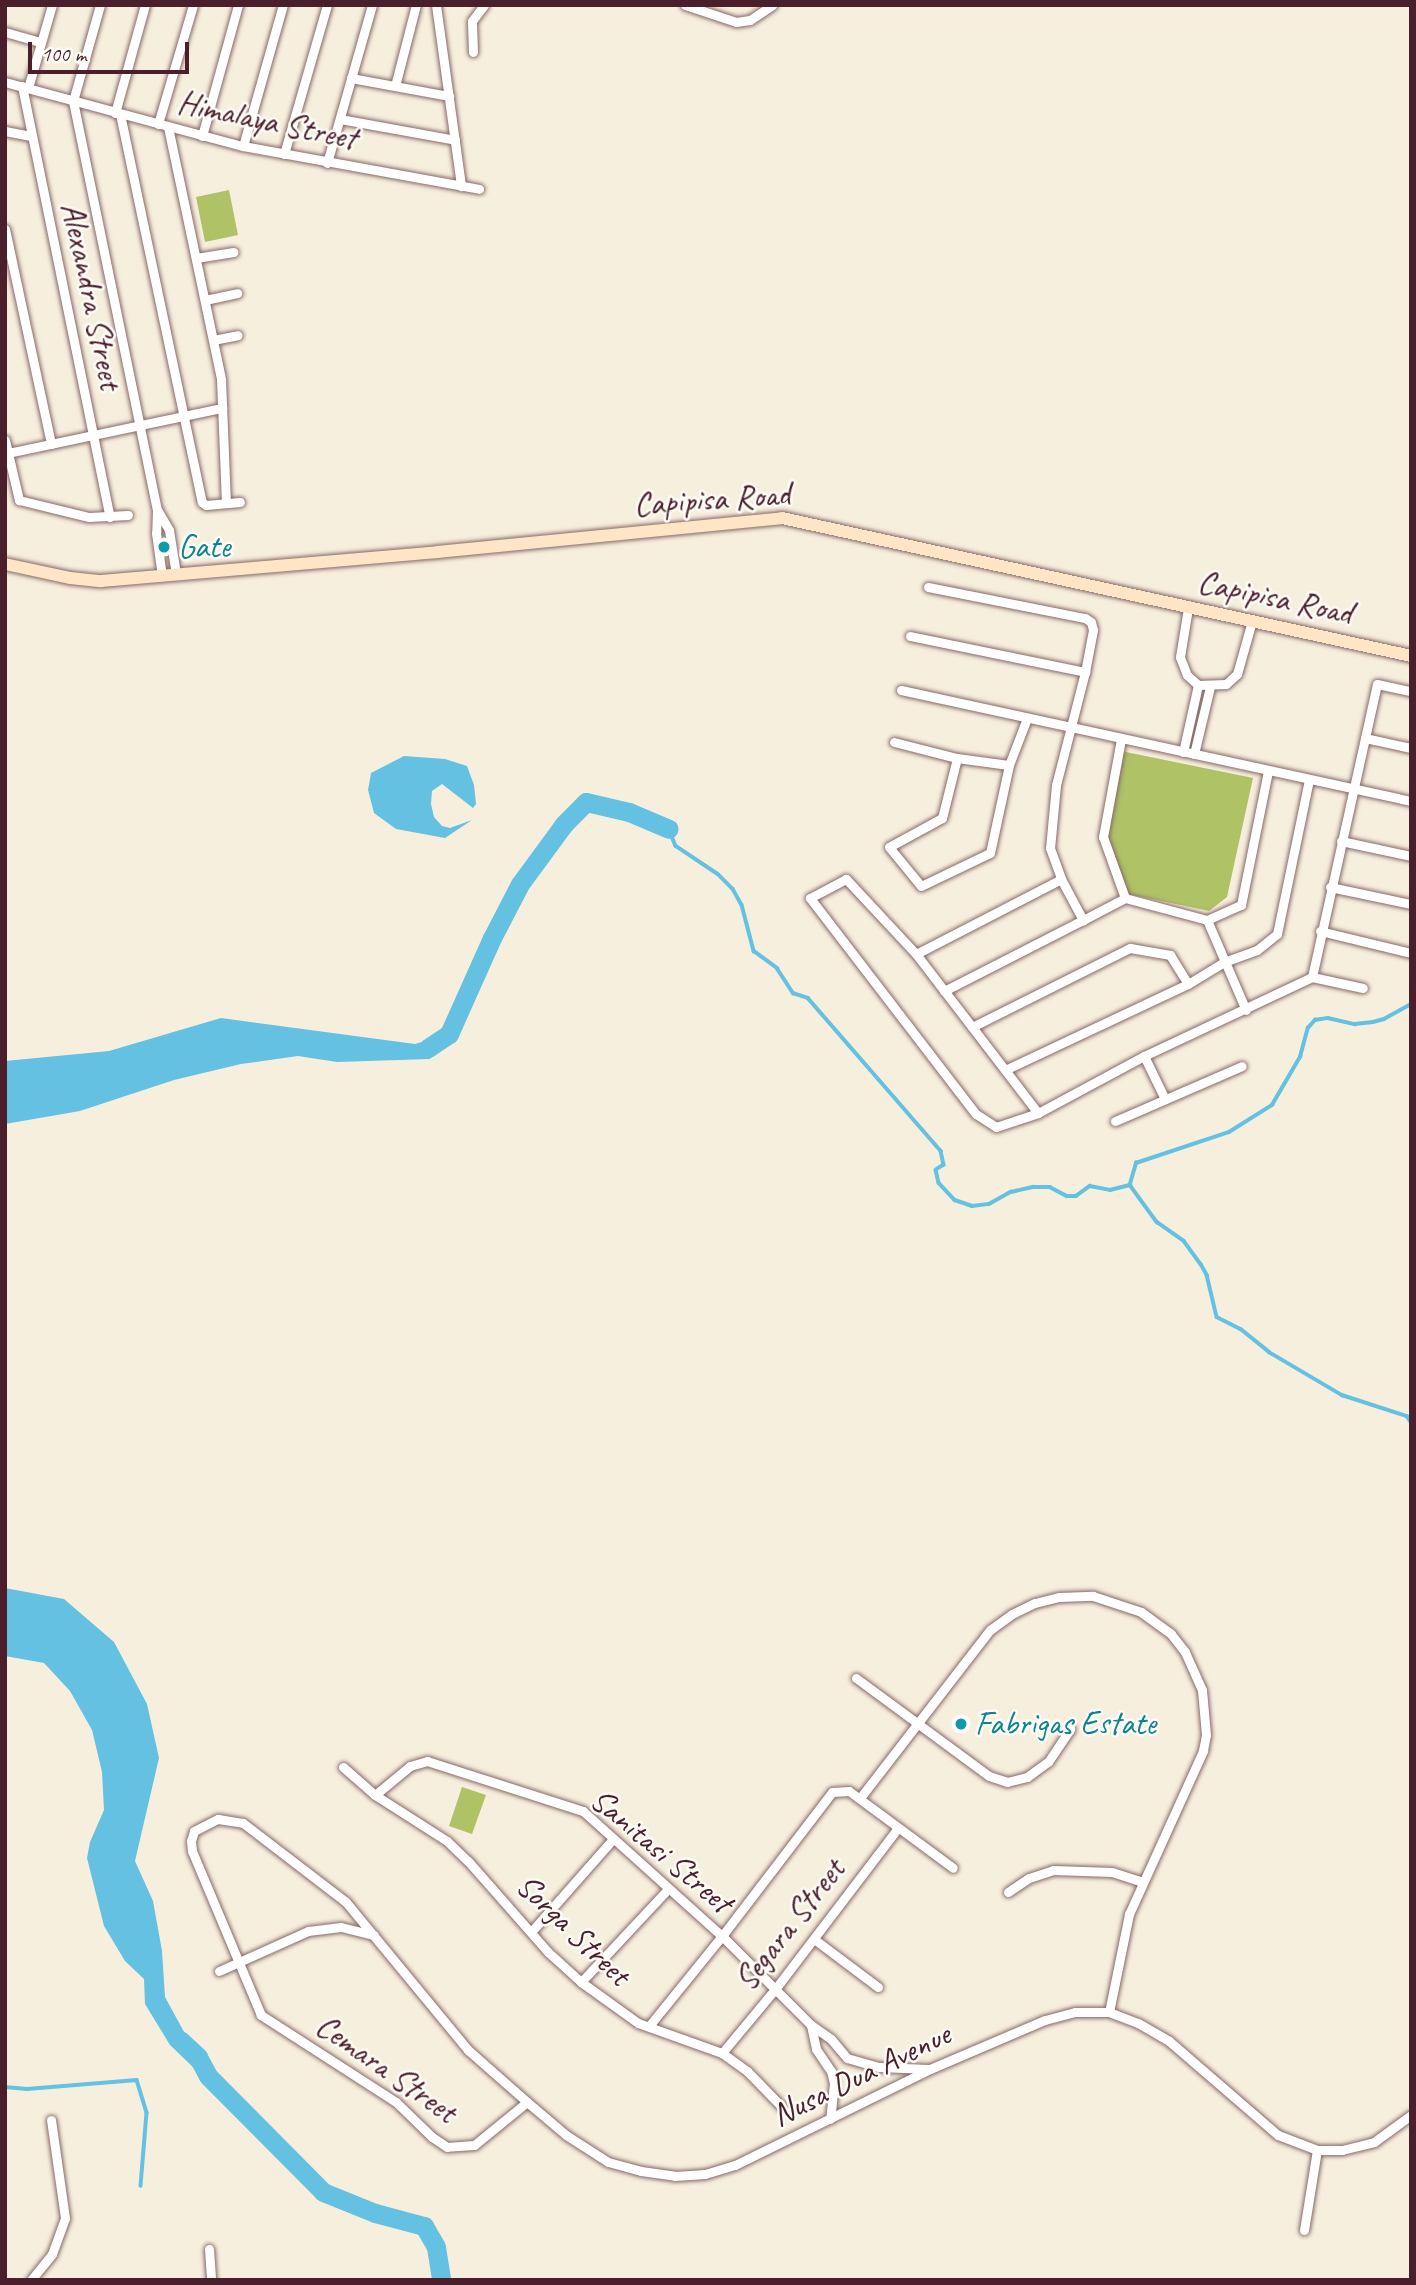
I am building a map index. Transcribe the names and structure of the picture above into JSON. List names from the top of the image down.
{
  "streets": {
    "main road": ["Capipisa Road"],
    "street": [
      "Himalaya Street",
      "Alexandra Street",
      "Sanitasi Street",
      "Segara Street",
      "Sorga Street",
      "Cemara Street",
      "Nusa Dua Avenue"
    ]
  },
  "crossings": [
    ["Himalaya Street", "Alexandra Street"],
    ["Sanitasi Street", "Segara Street"],
    ["Sanitasi Street", "Sorga Street"],
    ["Sanitasi Street", "Nusa Dua Avenue"],
    ["Segara Street", "Sorga Street"],
    ["Cemara Street", "Nusa Dua Avenue"]
  ],
  "places": ["Gate", "Fabrigas Estate"],
  "scale_bar": "100 m"
}
